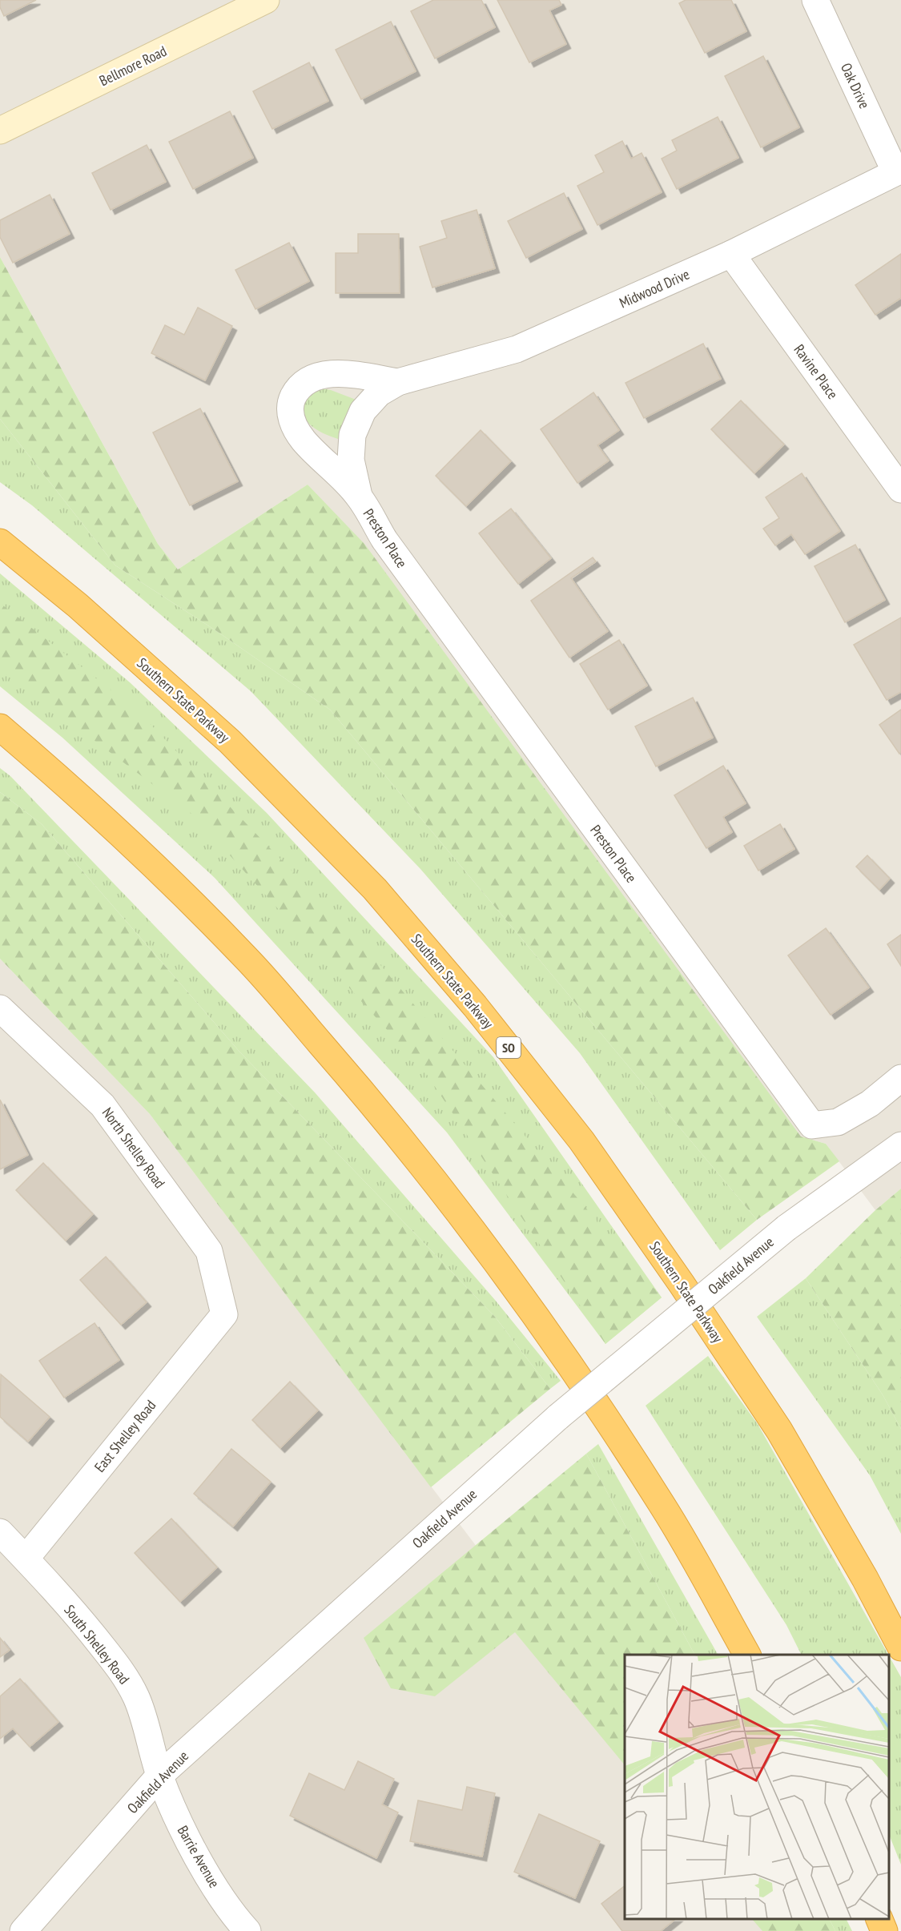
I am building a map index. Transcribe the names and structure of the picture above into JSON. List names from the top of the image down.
{
  "streets": {
    "highway": ["Southern State Parkway", "SO"],
    "main road": ["Bellmore Road"],
    "street": [
      "Oak Drive",
      "Midwood Drive",
      "Ravine Place",
      "Preston Place",
      "North Shelley Road",
      "Oakfield Avenue",
      "East Shelley Road",
      "South Shelley Road",
      "Barrie Avenue"
    ]
  },
  "crossings": [
    ["Oak Drive", "Midwood Drive"],
    ["Midwood Drive", "Ravine Place"],
    ["Midwood Drive", "Preston Place"],
    ["North Shelley Road", "East Shelley Road"],
    ["Oakfield Avenue", "South Shelley Road"],
    ["Oakfield Avenue", "Barrie Avenue"],
    ["East Shelley Road", "South Shelley Road"],
    ["South Shelley Road", "Barrie Avenue"]
  ]
}
